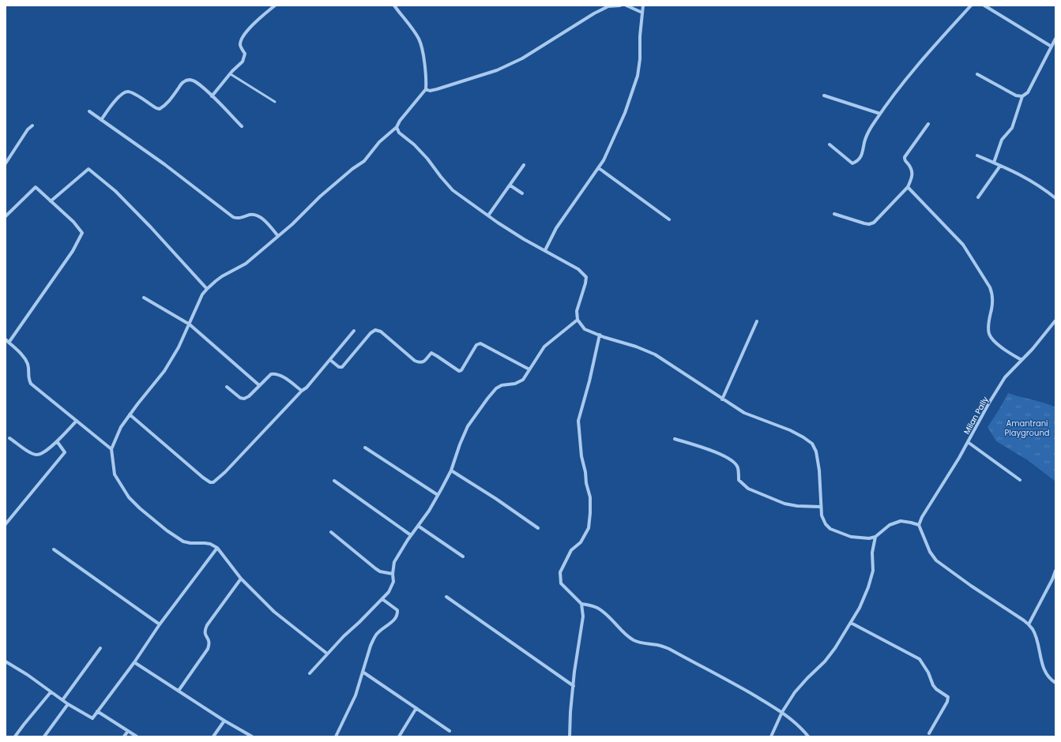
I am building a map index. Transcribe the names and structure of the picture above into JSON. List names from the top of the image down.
{
  "streets": {
    "street": ["Milan Pally"]
  },
  "parks": ["Amantrani Playground"]
}
